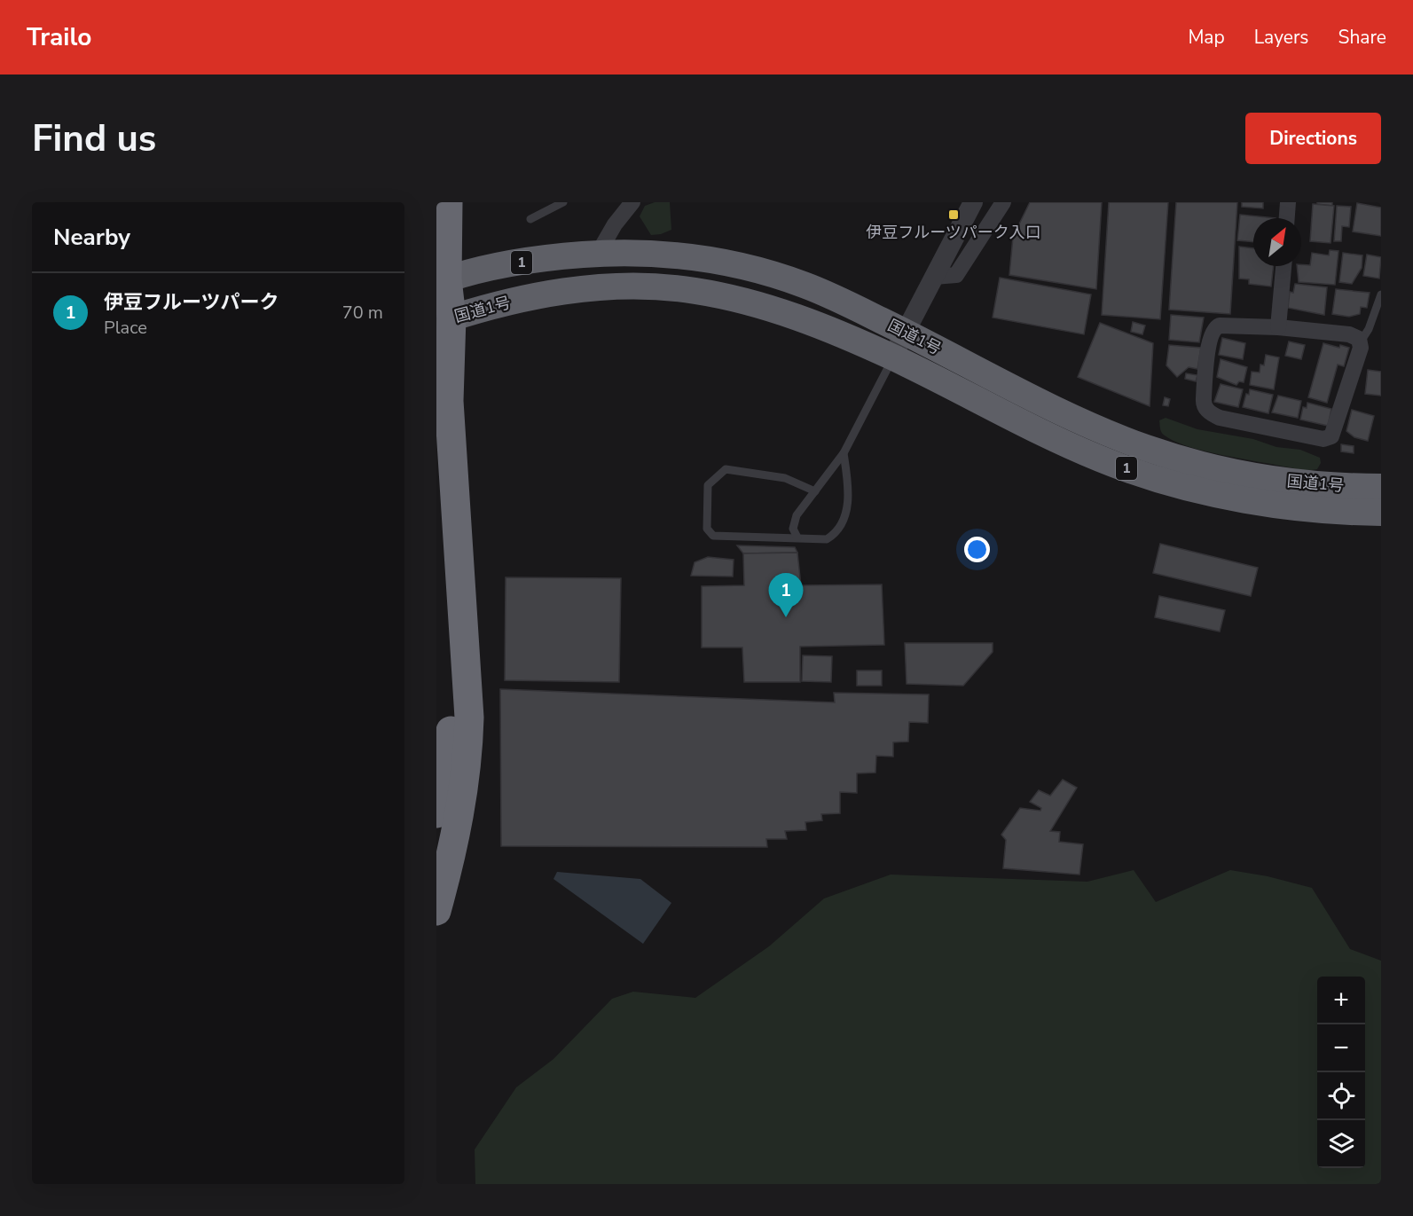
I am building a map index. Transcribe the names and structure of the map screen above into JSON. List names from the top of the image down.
{
  "streets": {
    "highway": ["1", "国道1号"]
  },
  "places": {
    "transit": ["伊豆フルーツパーク入口"]
  },
  "north": "top right",
  "page": {
    "header": "Trailo",
    "nav": ["Map", "Layers", "Share"],
    "buttons": "Directions",
    "title": "Find us",
    "heading": "Nearby",
    "list": [
      {
        "mark": "1",
        "name": "伊豆フルーツパーク",
        "note": "Place",
        "value": "70 m"
      }
    ],
    "pins": "1",
    "map_buttons": ["+", "−"]
  }
}
